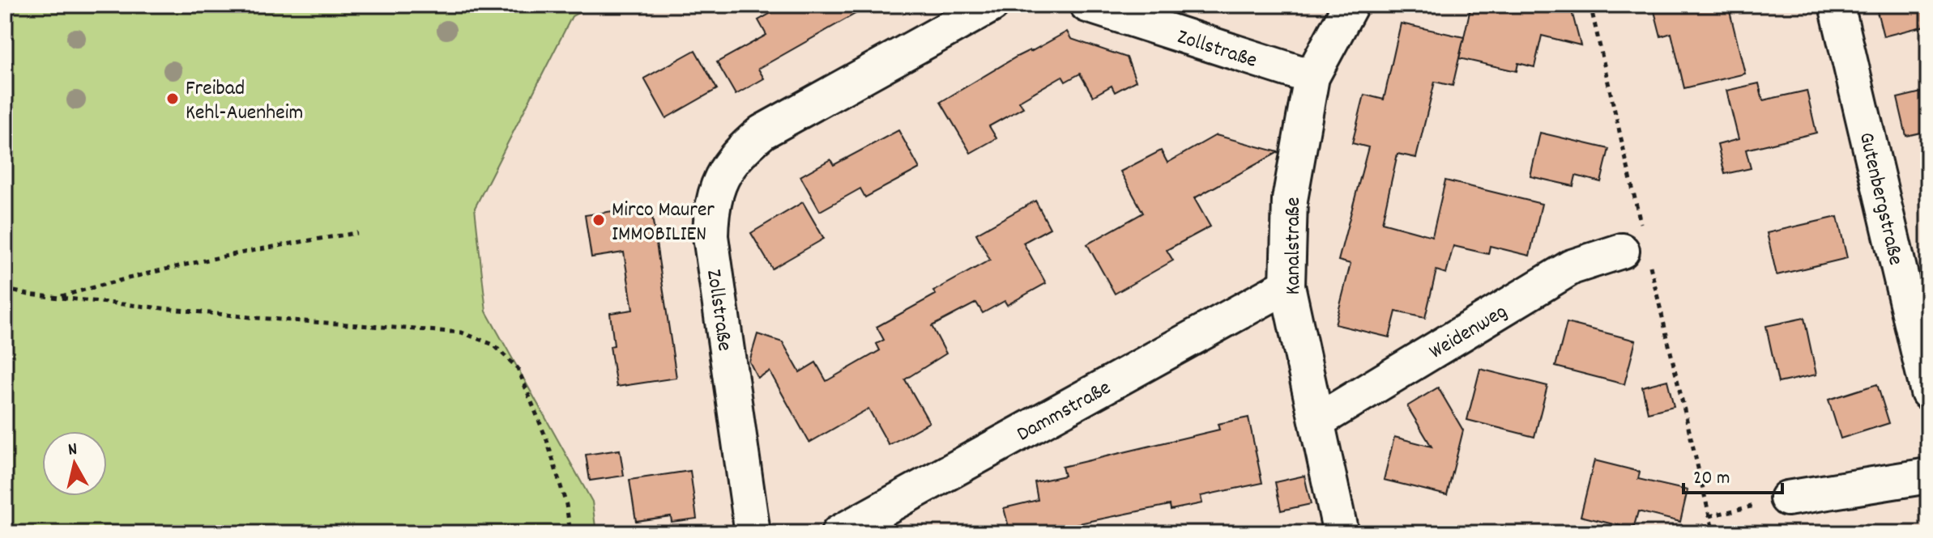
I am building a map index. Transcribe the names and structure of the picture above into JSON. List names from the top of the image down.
{
  "streets": {
    "street": [
      "Zollstraße",
      "Gutenbergstraße",
      "Kanalstraße",
      "Weidenweg",
      "Dammstraße"
    ]
  },
  "crossings": [
    ["Zollstraße", "Kanalstraße"],
    ["Kanalstraße", "Weidenweg"],
    ["Kanalstraße", "Dammstraße"]
  ],
  "places": ["Freibad Kehl-Auenheim", "Mirco Maurer IMMOBILIEN"],
  "scale_bar": "20 m",
  "north": "top"
}
